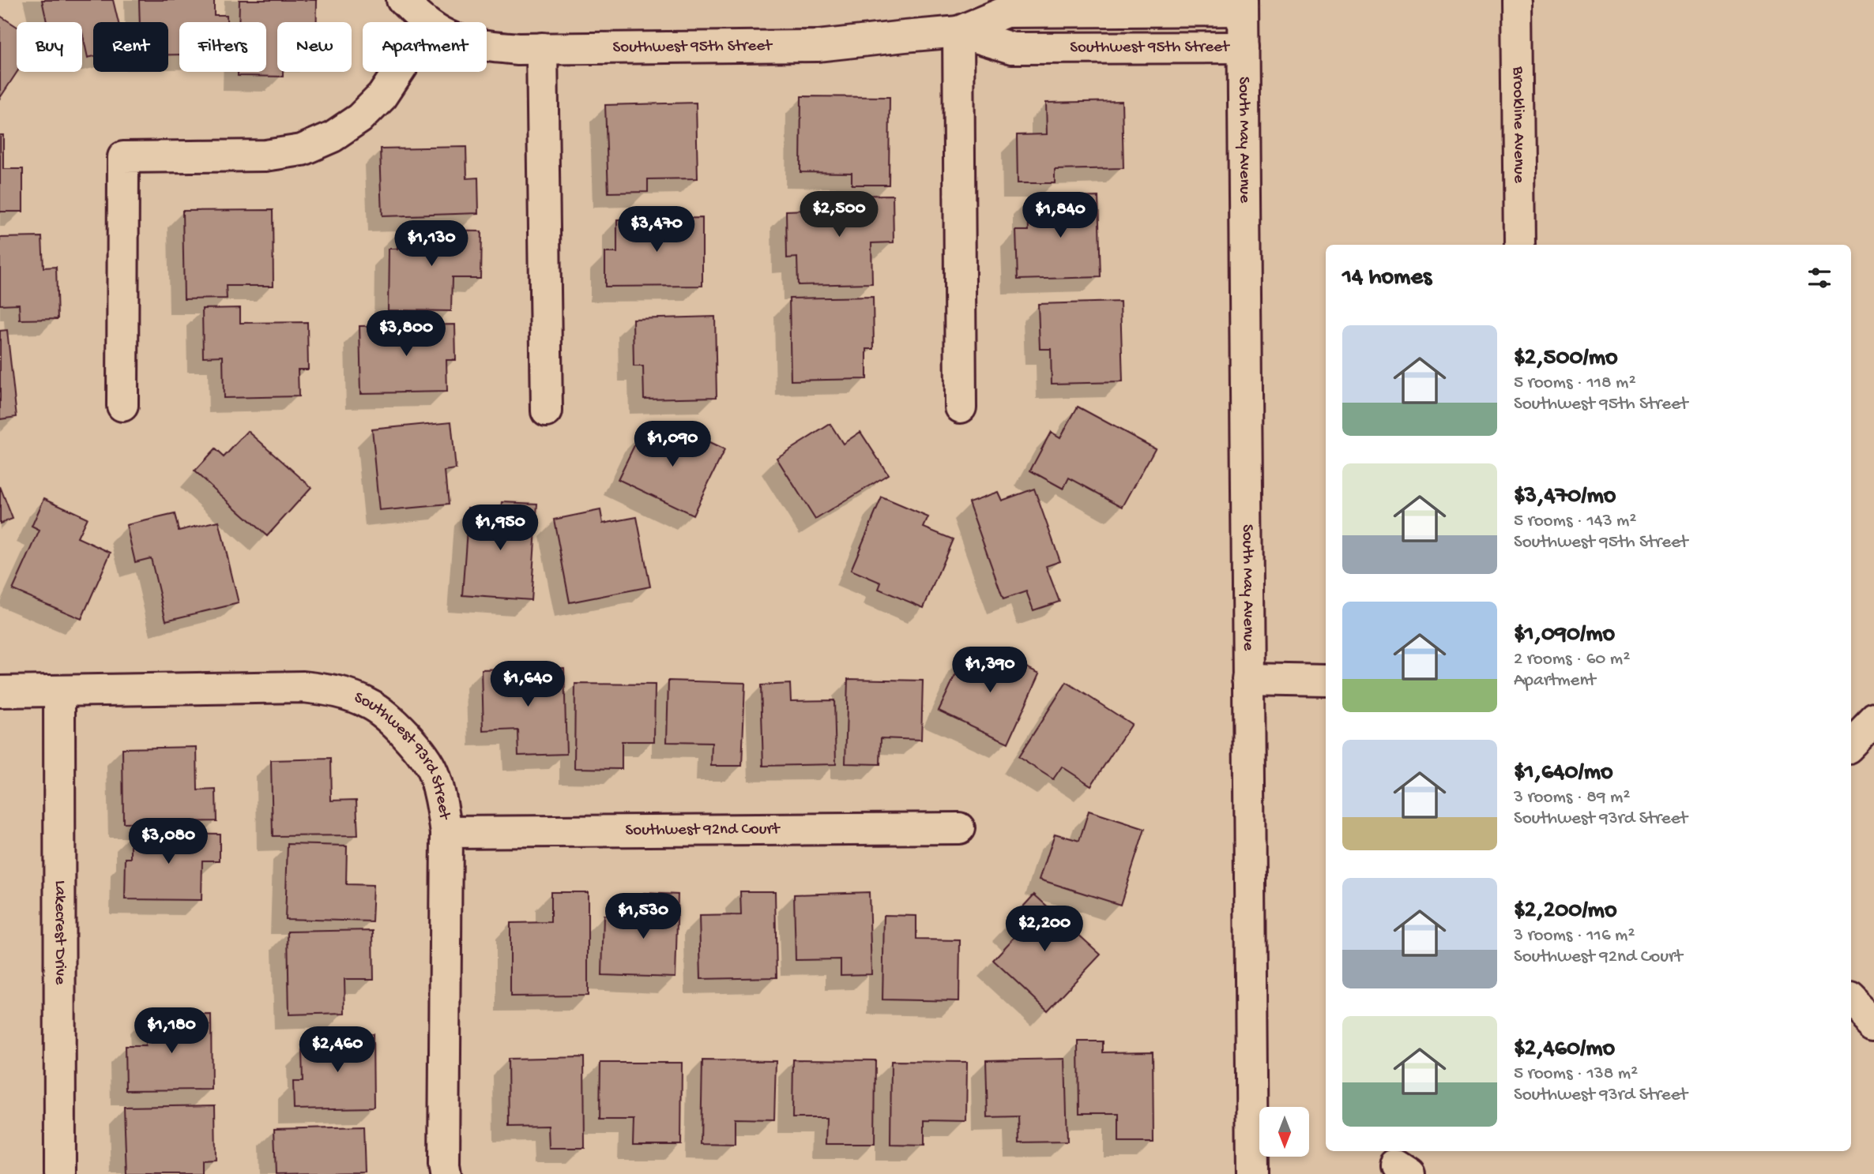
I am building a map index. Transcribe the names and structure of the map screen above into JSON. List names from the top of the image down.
{
  "streets": {
    "street": [
      "Southwest 95th Street",
      "Brookline Avenue",
      "South May Avenue",
      "Southwest 93rd Street",
      "Southwest 92nd Court",
      "Lakecrest Drive"
    ]
  },
  "crossings": [
    ["Southwest 95th Street", "South May Avenue"],
    ["Southwest 93rd Street", "Southwest 92nd Court"],
    ["Southwest 93rd Street", "Lakecrest Drive"]
  ],
  "north": "bottom",
  "page": {
    "chip": [
      "Buy",
      "Rent",
      "Filters",
      "New",
      "Apartment"
    ],
    "price": [
      "$2,500",
      "$1,840",
      "$3,470",
      "$1,130",
      "$3,800",
      "$1,090",
      "$1,950",
      "$1,390",
      "$1,640",
      "$3,080",
      "$1,530",
      "$2,200",
      "$1,180",
      "$2,460"
    ],
    "heading": "14 homes",
    "list": [
      {
        "name": "$2,500/mo",
        "note": "5 rooms · 118 m² · Southwest 95th Street"
      },
      {
        "name": "$3,470/mo",
        "note": "5 rooms · 143 m² · Southwest 95th Street"
      },
      {
        "name": "$1,090/mo",
        "note": "2 rooms · 60 m² · Apartment"
      },
      {
        "name": "$1,640/mo",
        "note": "3 rooms · 89 m² · Southwest 93rd Street"
      },
      {
        "name": "$2,200/mo",
        "note": "3 rooms · 116 m² · Southwest 92nd Court"
      },
      {
        "name": "$2,460/mo",
        "note": "5 rooms · 138 m² · Southwest 93rd Street"
      }
    ]
  }
}
